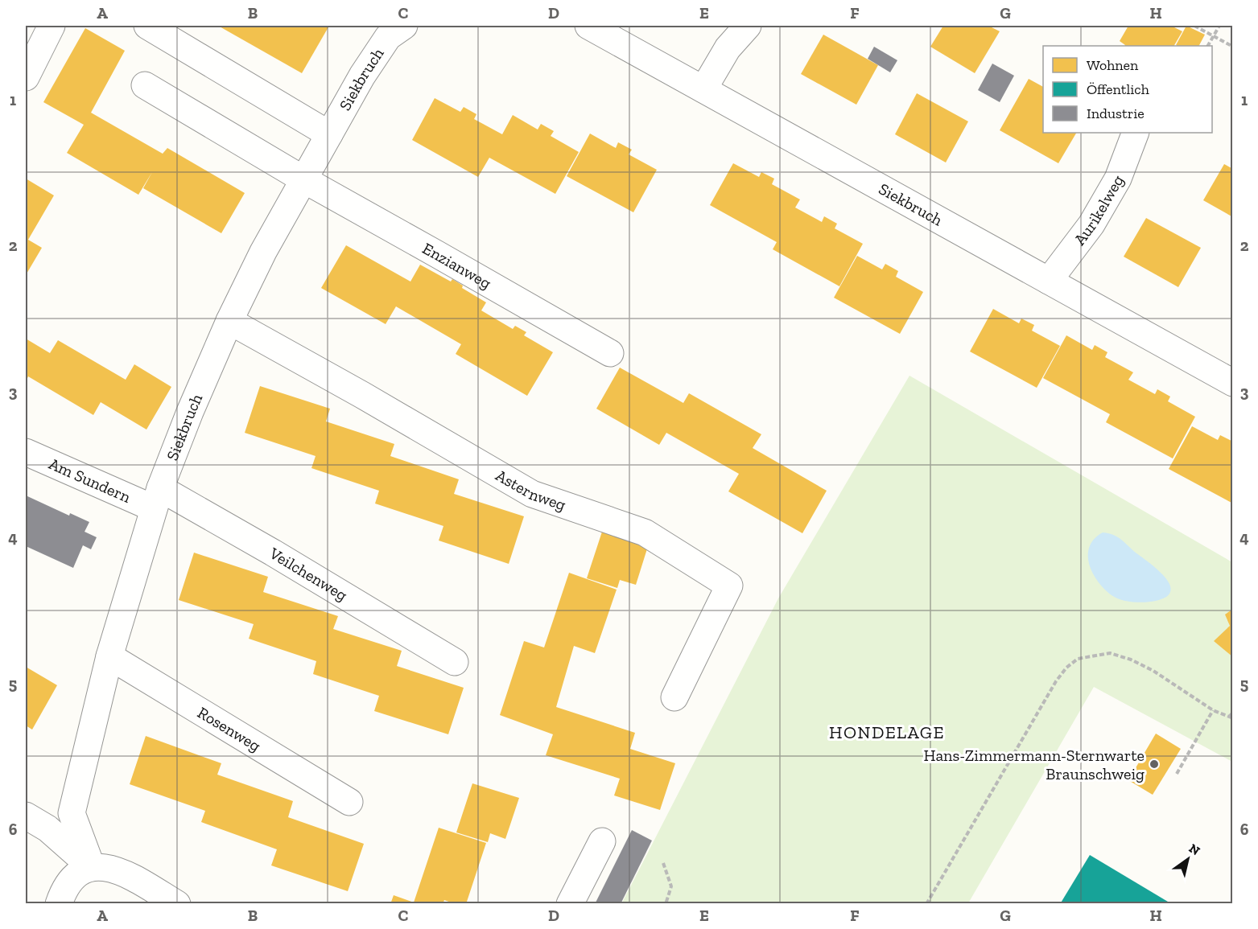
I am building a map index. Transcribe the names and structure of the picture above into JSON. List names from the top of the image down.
{
  "streets": {
    "street": [
      "Siekbruch",
      "Aurikelweg",
      "Enzianweg",
      "Am Sundern",
      "Asternweg",
      "Veilchenweg",
      "Rosenweg"
    ]
  },
  "crossings": [
    ["Siekbruch", "Aurikelweg"],
    ["Siekbruch", "Enzianweg"],
    ["Siekbruch", "Am Sundern"],
    ["Siekbruch", "Asternweg"],
    ["Siekbruch", "Veilchenweg"],
    ["Siekbruch", "Rosenweg"],
    ["Am Sundern", "Veilchenweg"]
  ],
  "districts": ["HONDELAGE"],
  "places": ["Hans-Zimmermann-Sternwarte Braunschweig"],
  "legend": ["Wohnen", "Öffentlich", "Industrie"],
  "north": "top right",
  "grid": {
    "columns": [
      "A",
      "B",
      "C",
      "D",
      "E",
      "F",
      "G",
      "H"
    ],
    "rows": [
      "1",
      "2",
      "3",
      "4",
      "5",
      "6"
    ]
  }
}
